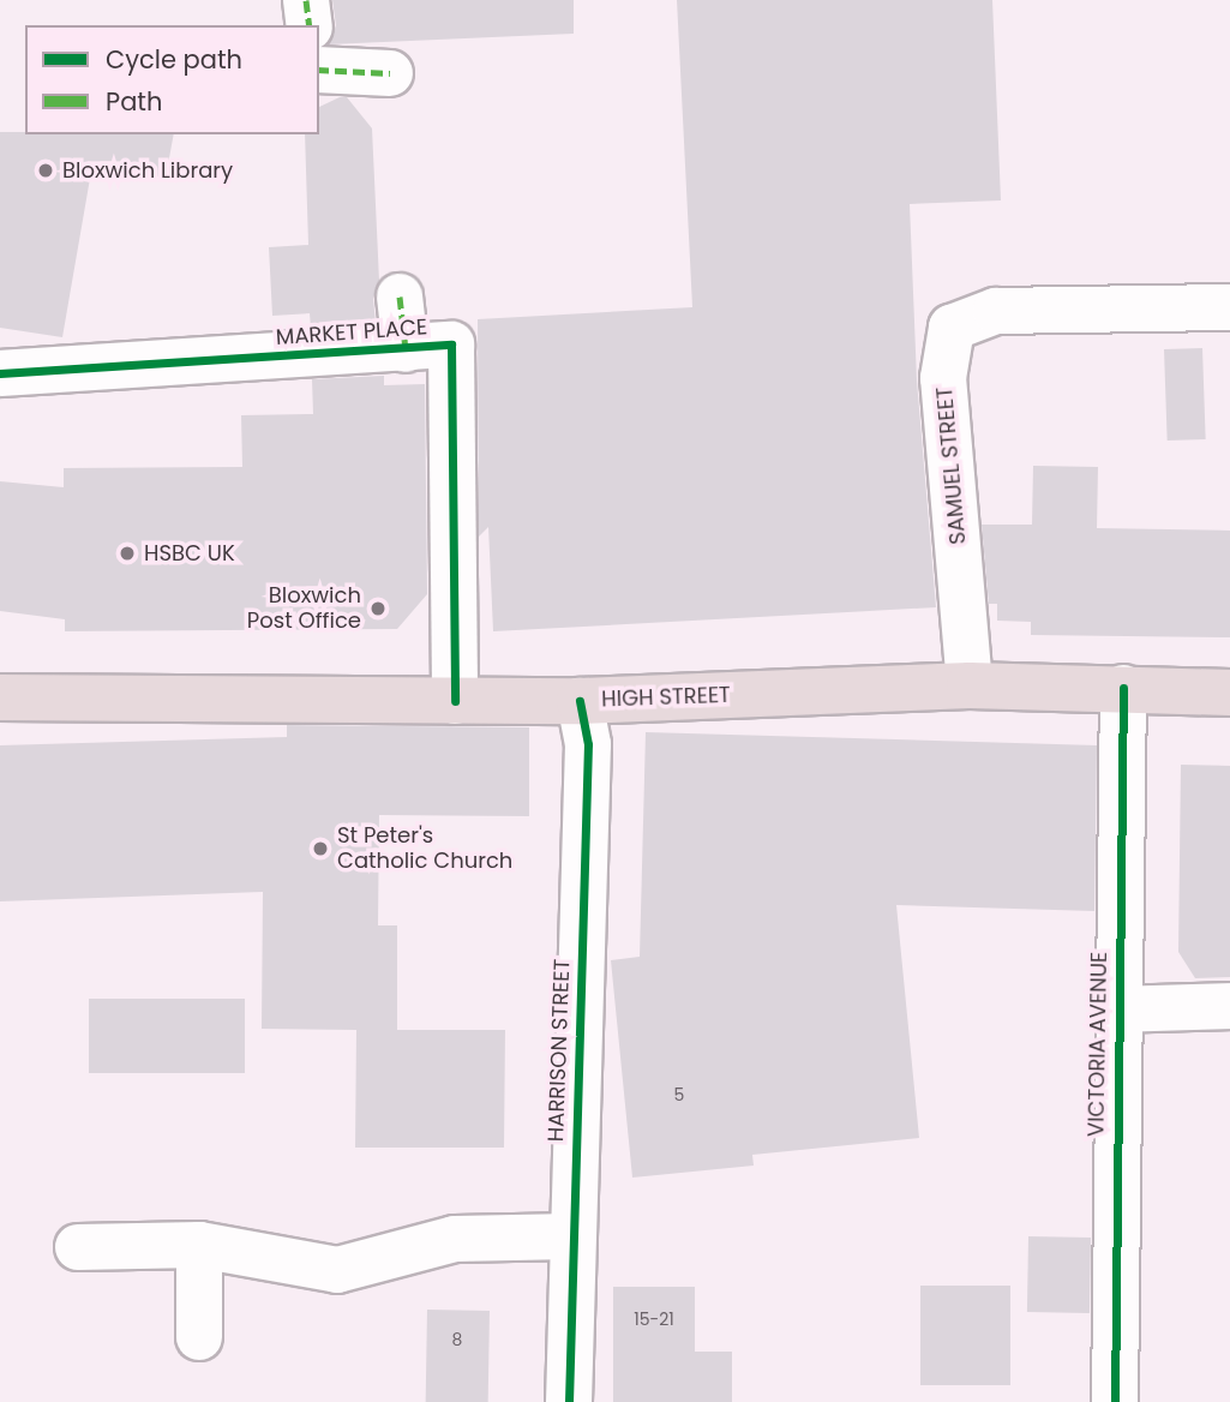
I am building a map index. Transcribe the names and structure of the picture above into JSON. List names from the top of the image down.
{
  "streets": {
    "highway": ["HIGH STREET"],
    "street": [
      "MARKET PLACE",
      "SAMUEL STREET",
      "VICTORIA AVENUE",
      "HARRISON STREET"
    ]
  },
  "crossings": [
    ["MARKET PLACE", "HIGH STREET"],
    ["SAMUEL STREET", "HIGH STREET"],
    ["HIGH STREET", "VICTORIA AVENUE"],
    ["HIGH STREET", "HARRISON STREET"]
  ],
  "places": [
    "Bloxwich Library",
    "HSBC UK",
    "Bloxwich Post Office",
    "St Peter's Catholic Church"
  ],
  "house_numbers": ["5", "15-21", "8"],
  "legend": ["Cycle path", "Path"]
}
